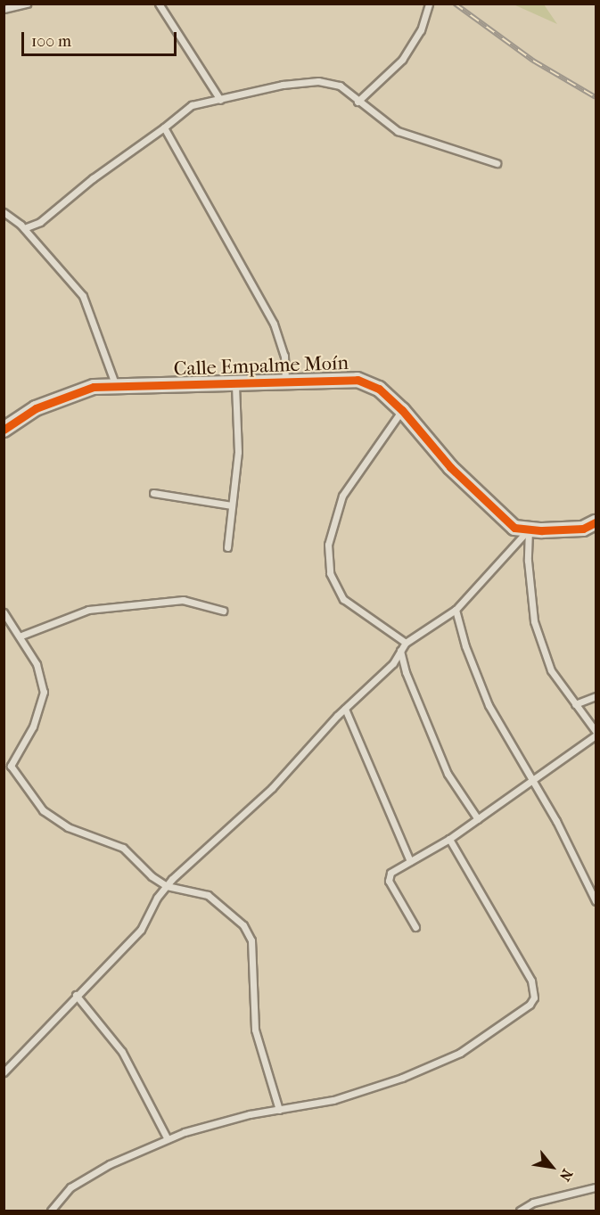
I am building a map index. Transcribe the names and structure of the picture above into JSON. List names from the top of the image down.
{
  "streets": {
    "street": ["Calle Empalme Moín"]
  },
  "scale_bar": "100 m",
  "north": "bottom right"
}
